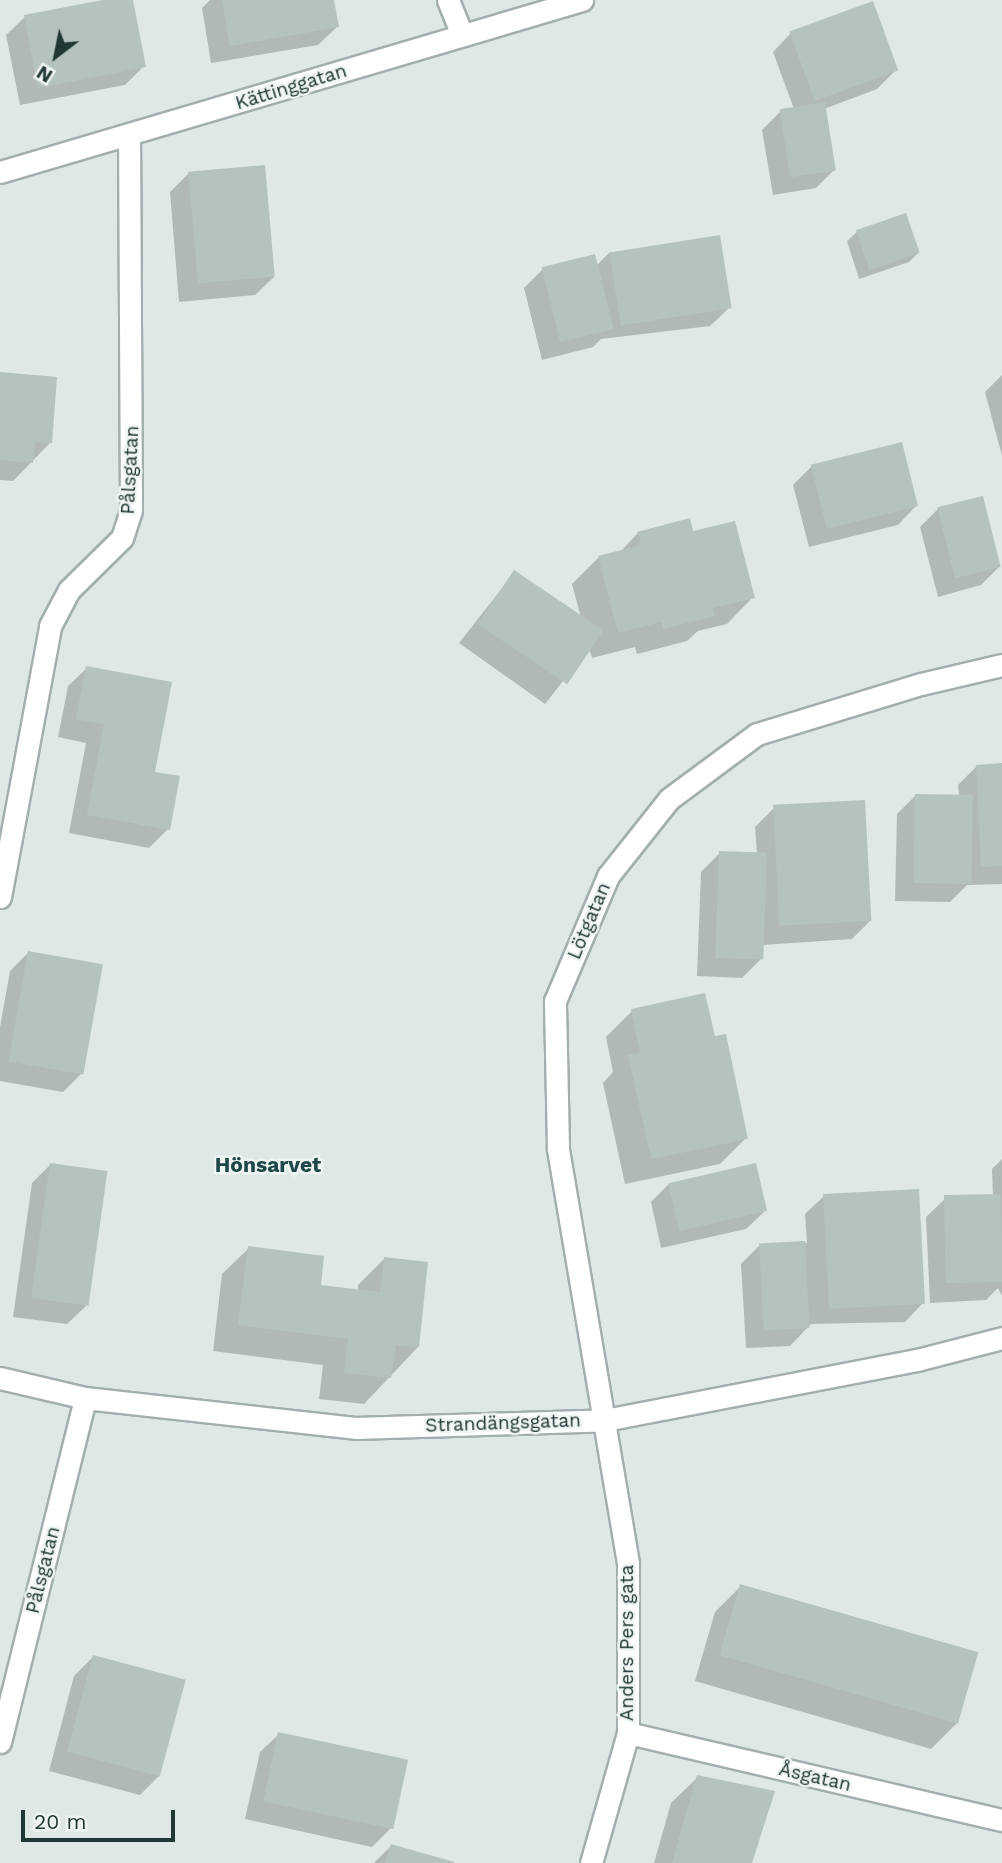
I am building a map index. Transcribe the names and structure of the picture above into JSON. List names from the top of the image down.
{
  "streets": {
    "street": [
      "Kättinggatan",
      "Pålsgatan",
      "Lötgatan",
      "Strandängsgatan",
      "Anders Pers gata",
      "Åsgatan"
    ]
  },
  "crossings": [
    ["Kättinggatan", "Pålsgatan"],
    ["Pålsgatan", "Strandängsgatan"],
    ["Lötgatan", "Strandängsgatan"],
    ["Lötgatan", "Anders Pers gata"],
    ["Strandängsgatan", "Anders Pers gata"],
    ["Anders Pers gata", "Åsgatan"]
  ],
  "districts": ["Hönsarvet"],
  "scale_bar": "20 m",
  "north": "bottom left"
}
